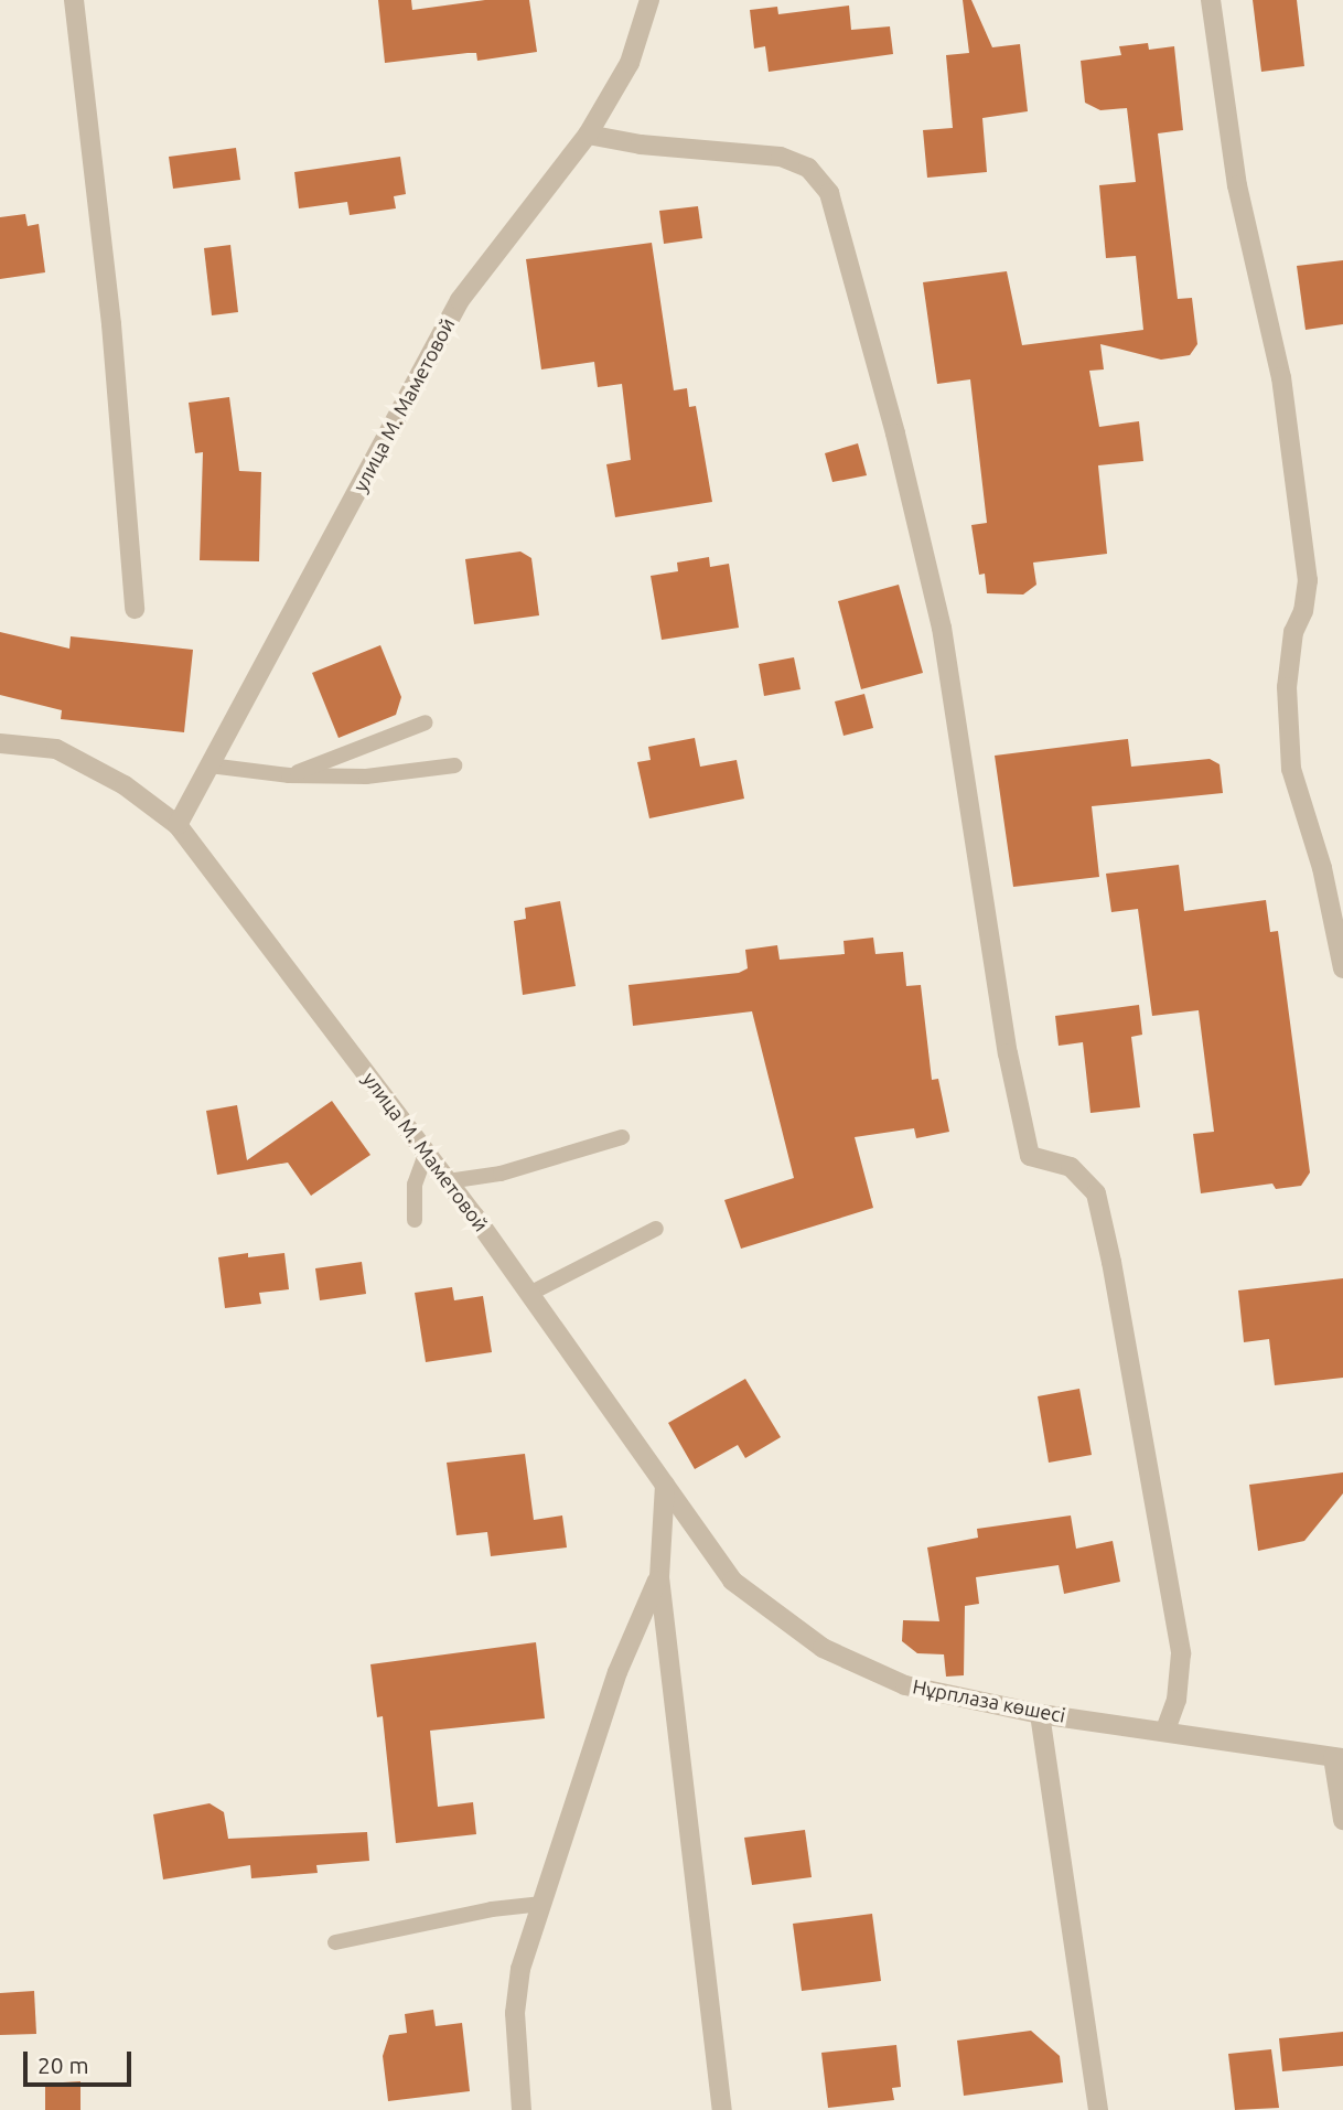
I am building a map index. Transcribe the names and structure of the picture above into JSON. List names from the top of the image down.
{
  "streets": {
    "street": ["улица М. Маметовой", "Нұрплаза көшесі"]
  },
  "crossings": [
    ["улица М. Маметовой", "Нұрплаза көшесі"]
  ],
  "scale_bar": "20 m"
}
